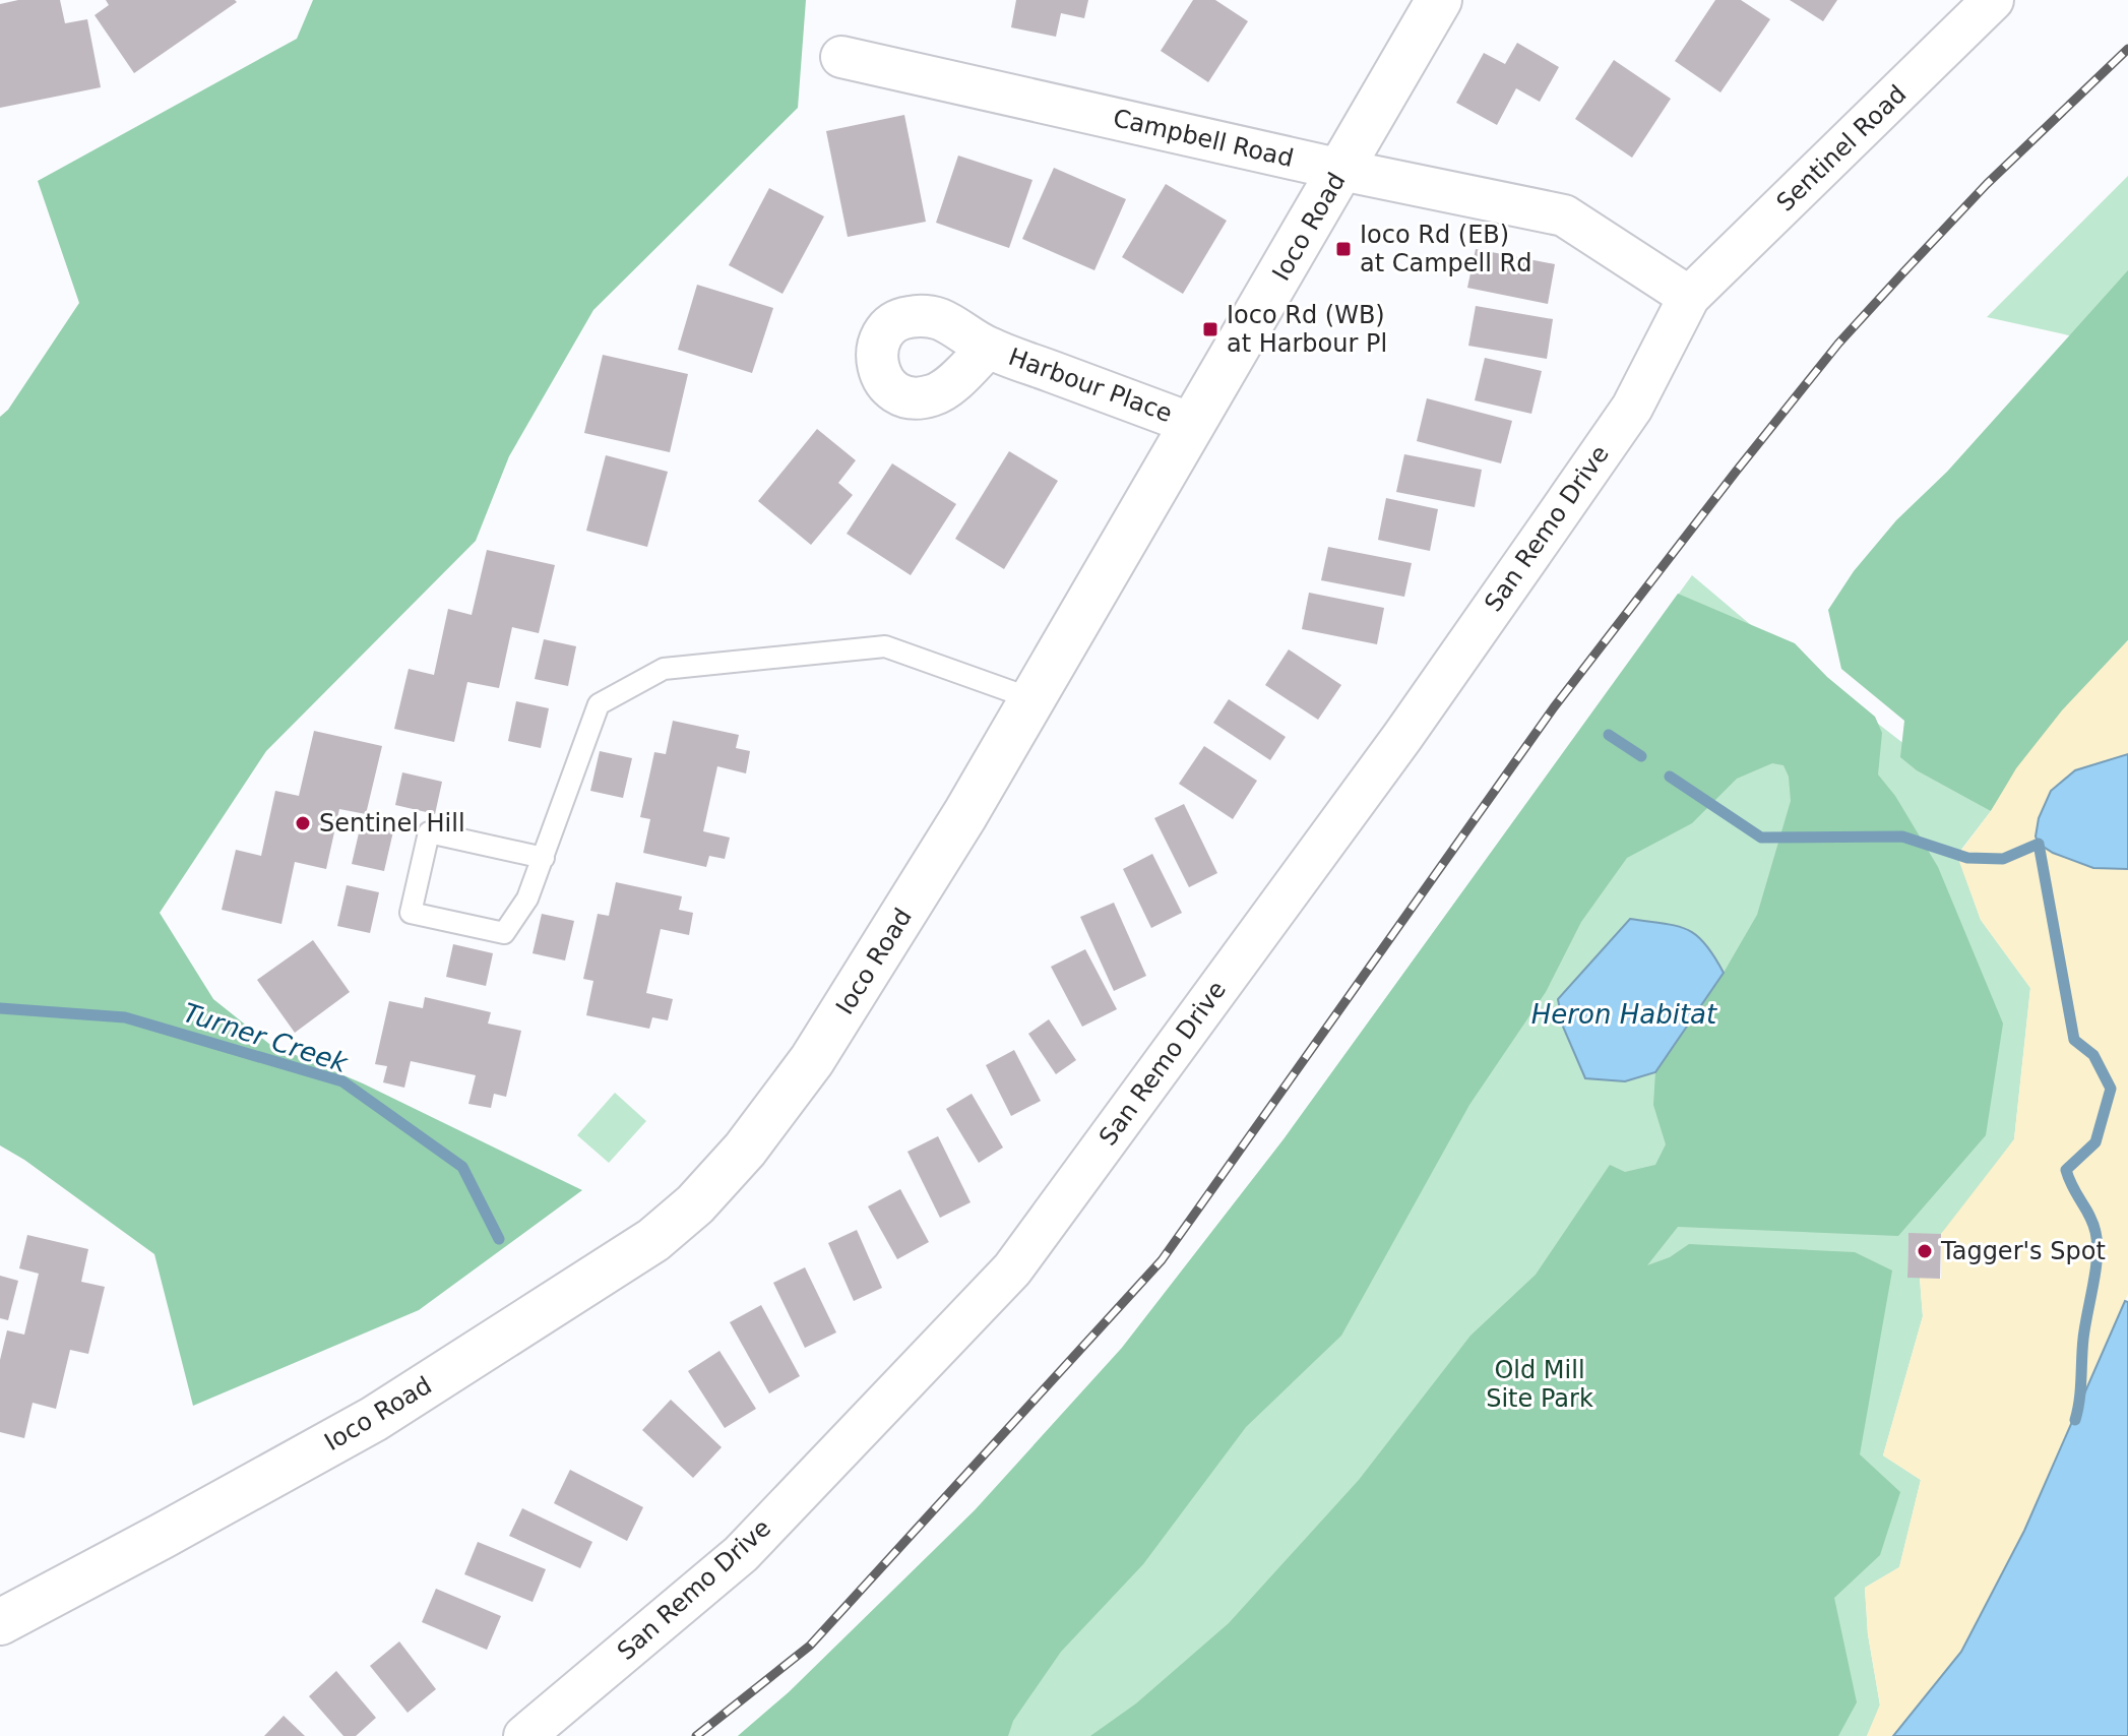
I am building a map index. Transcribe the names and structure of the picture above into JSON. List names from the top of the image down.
{
  "streets": {
    "main road": ["Ioco Road"],
    "street": [
      "Campbell Road",
      "Sentinel Road",
      "Harbour Place",
      "San Remo Drive"
    ]
  },
  "crossings": [
    ["Campbell Road", "Sentinel Road"],
    ["Campbell Road", "Ioco Road"],
    ["Campbell Road", "San Remo Drive"],
    ["Sentinel Road", "San Remo Drive"],
    ["Ioco Road", "Harbour Place"]
  ],
  "water": ["Heron Habitat", "Turner Creek"],
  "parks": ["Old Mill Site Park"],
  "places": {
    "transit": ["Ioco Rd (EB) at Campell Rd", "Ioco Rd (WB) at Harbour Pl"],
    "other": ["Sentinel Hill", "Tagger's Spot"]
  }
}
